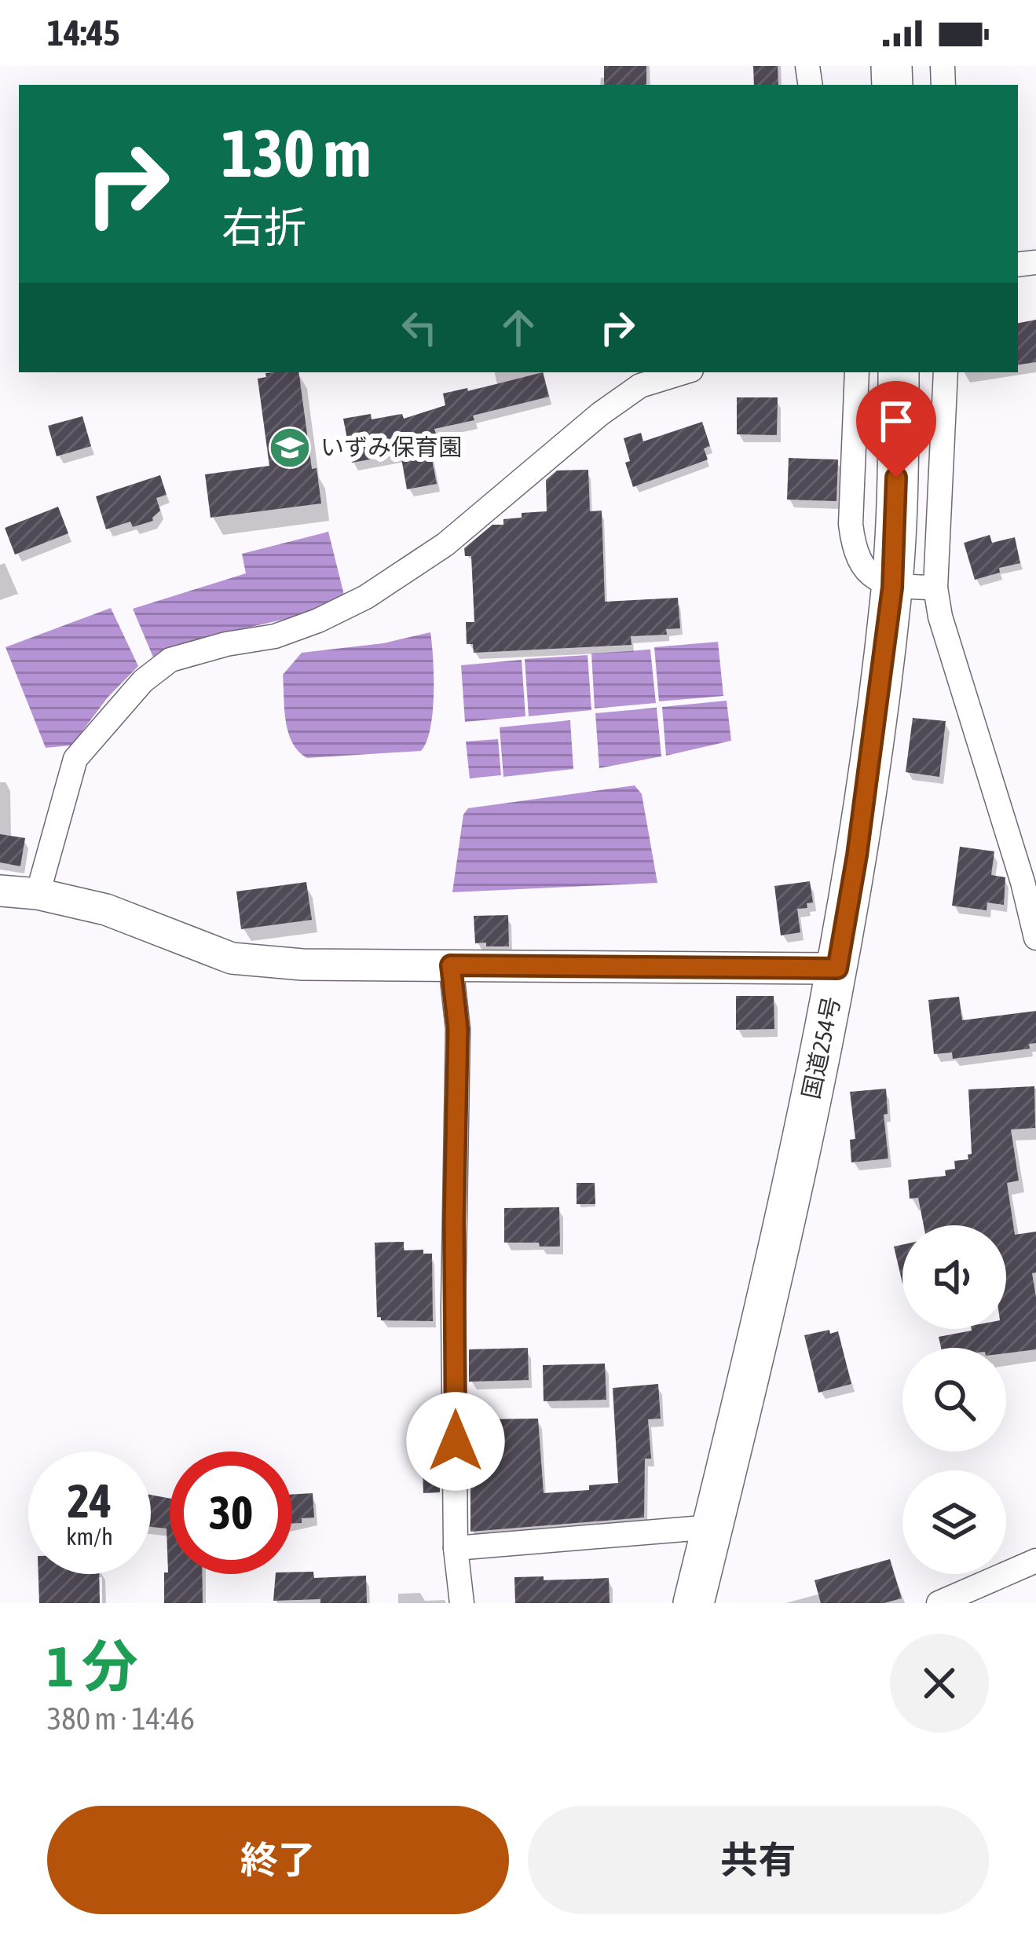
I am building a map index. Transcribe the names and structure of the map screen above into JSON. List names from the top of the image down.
{
  "streets": {
    "highway": ["国道254号"]
  },
  "places": {
    "school or university": ["いずみ保育園"]
  },
  "page": {
    "status": "14:45",
    "turn": ["130 m", "右折"],
    "speed": "24 km/h",
    "limit": "30",
    "heading": ["1 分", "380 m · 14:46"],
    "buttons": ["終了", "共有"]
  }
}
